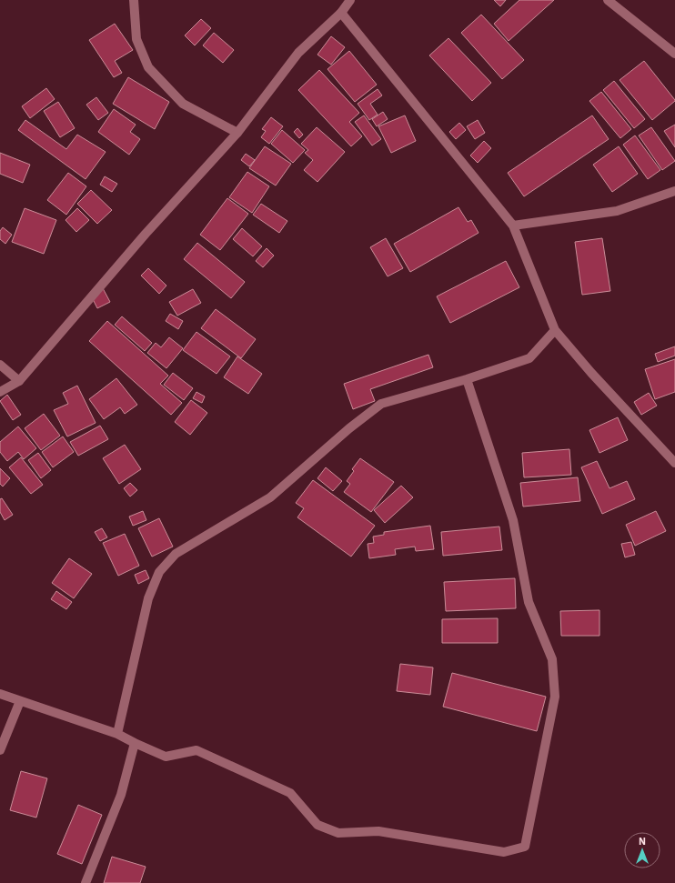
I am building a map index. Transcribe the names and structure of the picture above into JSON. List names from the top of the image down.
{
  "north": "top"
}
